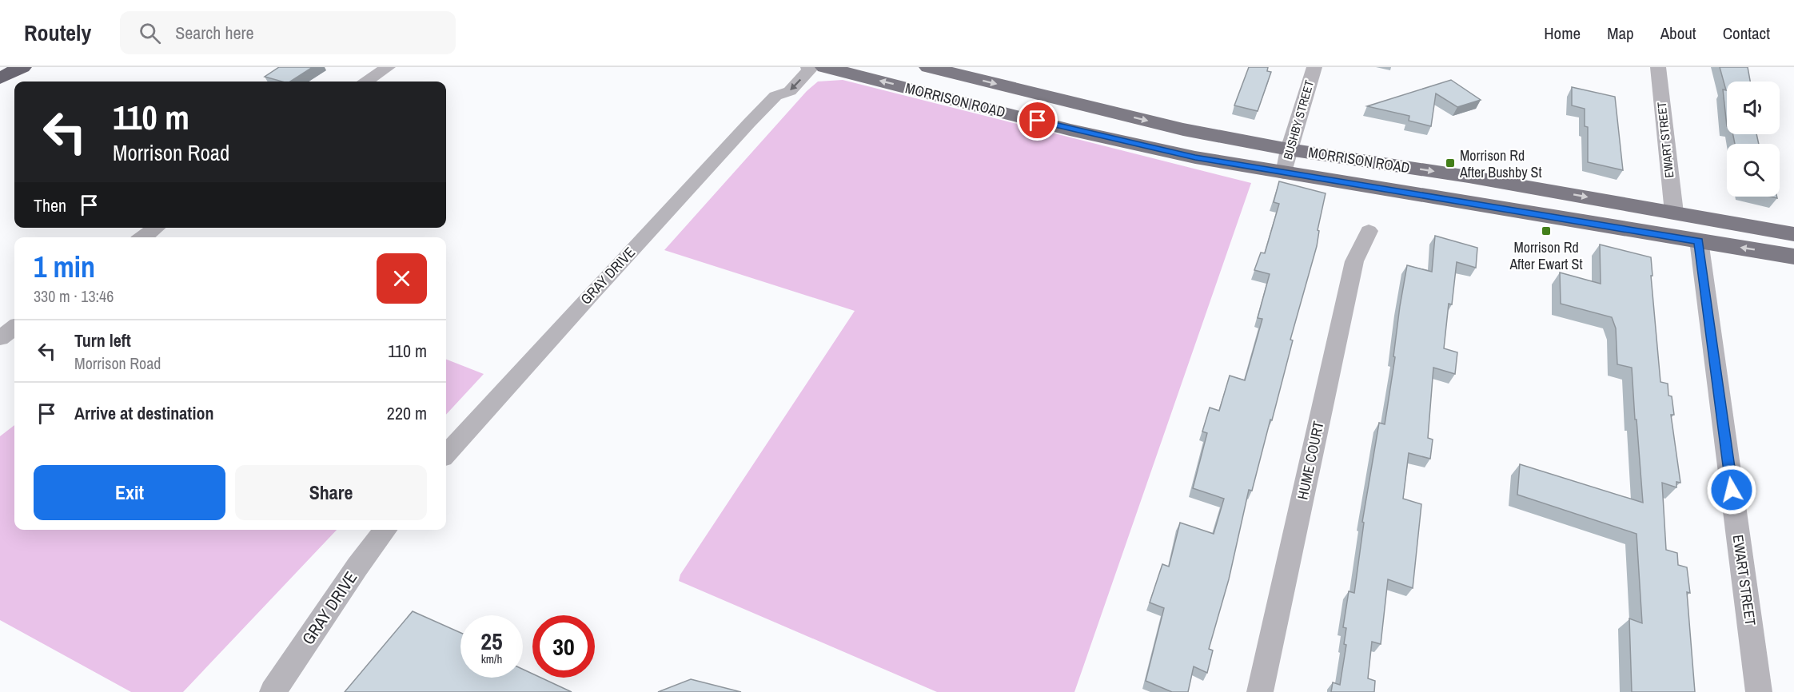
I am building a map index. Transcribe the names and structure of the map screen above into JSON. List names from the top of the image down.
{
  "streets": {
    "main road": ["MORRISON ROAD"],
    "street": [
      "BUSHBY STREET",
      "EWART STREET",
      "GRAY DRIVE",
      "HUME COURT"
    ]
  },
  "crossings": [
    ["MORRISON ROAD", "BUSHBY STREET"],
    ["MORRISON ROAD", "EWART STREET"]
  ],
  "places": {
    "transit": ["Morrison Rd After Bushby St", "Morrison Rd After Ewart St"]
  },
  "page": {
    "header": "Routely",
    "search": "Search here",
    "nav": [
      "Home",
      "Map",
      "About",
      "Contact"
    ],
    "turn": ["110 m", "Morrison Road"],
    "then": "Then",
    "heading": ["1 min", "330 m · 13:46"],
    "list": [
      {
        "name": "Turn left",
        "note": "Morrison Road",
        "value": "110 m"
      },
      {
        "name": "Arrive at destination",
        "value": "220 m"
      }
    ],
    "buttons": ["Exit", "Share"],
    "speed": "25 km/h",
    "limit": "30"
  }
}
